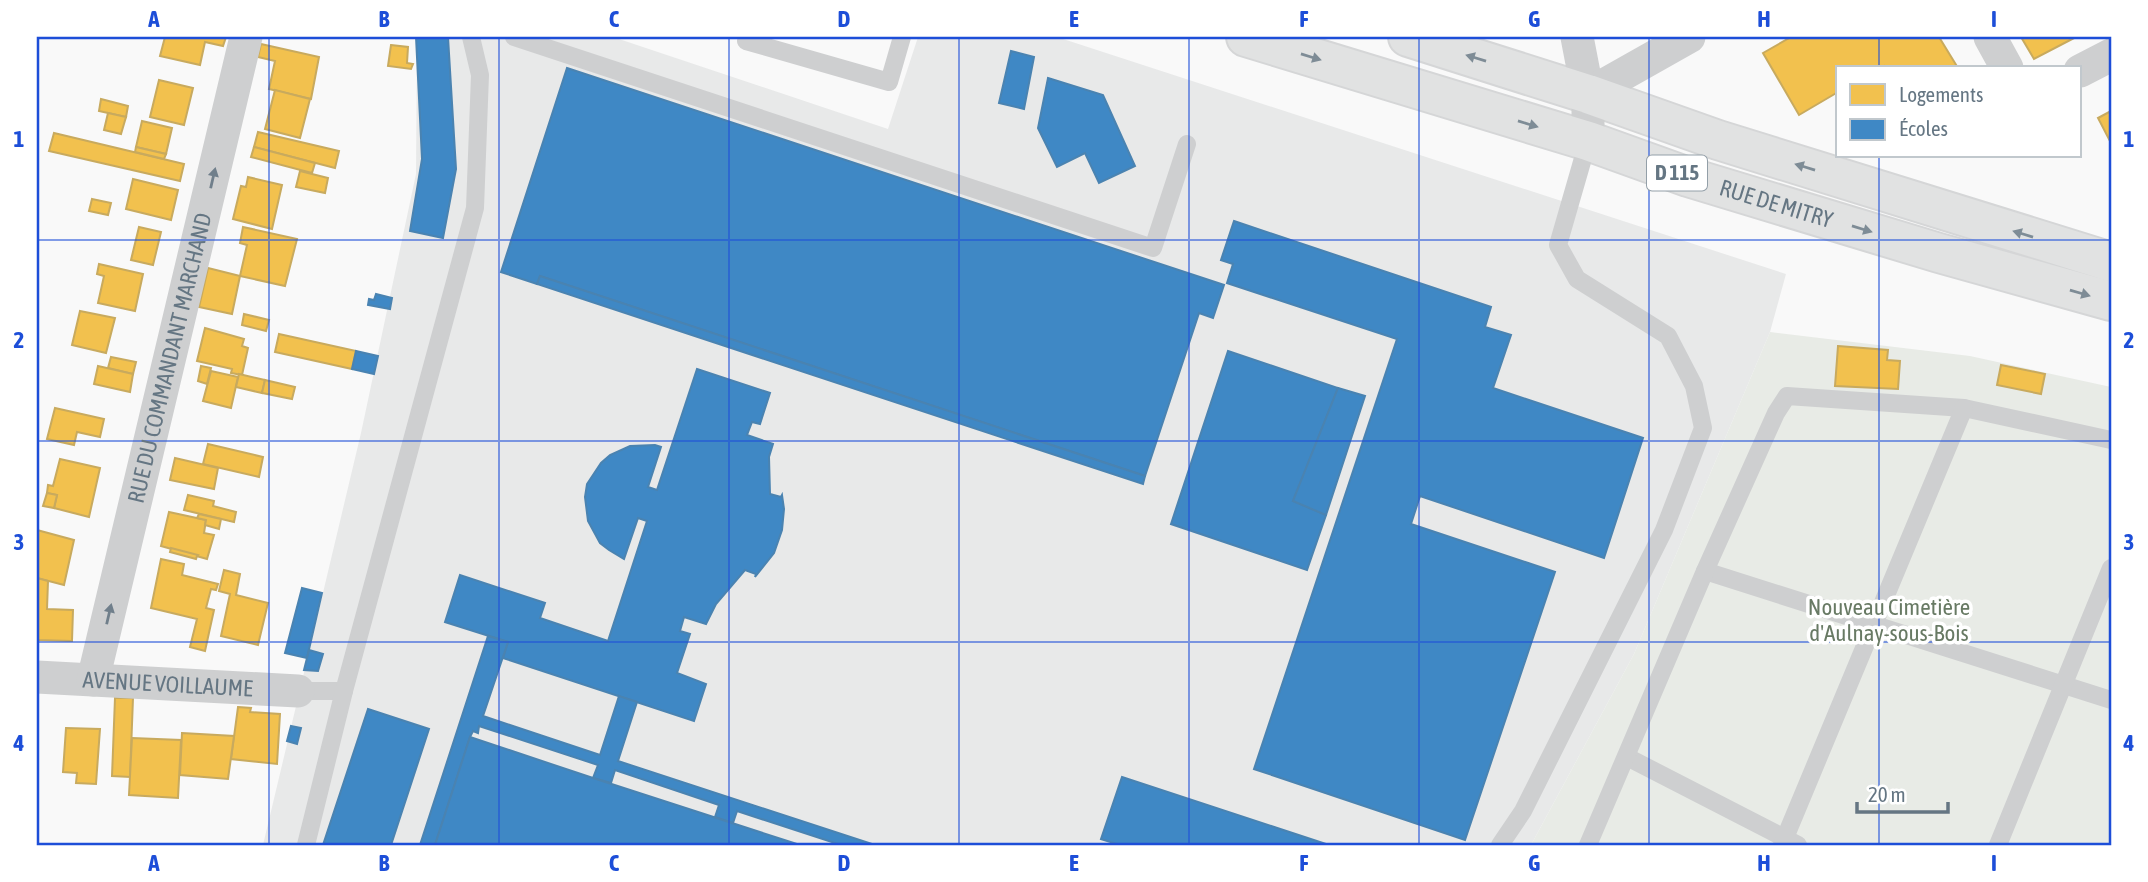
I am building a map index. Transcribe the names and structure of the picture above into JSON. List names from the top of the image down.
{
  "streets": {
    "main road": ["D 115", "RUE DE MITRY"],
    "street": ["RUE DU COMMANDANT MARCHAND", "AVENUE VOILLAUME"]
  },
  "crossings": [
    ["RUE DU COMMANDANT MARCHAND", "AVENUE VOILLAUME"]
  ],
  "one_way": ["RUE DU COMMANDANT MARCHAND"],
  "parks": ["Nouveau Cimetière d'Aulnay-sous-Bois"],
  "legend": ["Logements", "Écoles"],
  "scale_bar": "20 m",
  "grid": {
    "columns": [
      "A",
      "B",
      "C",
      "D",
      "E",
      "F",
      "G",
      "H",
      "I"
    ],
    "rows": [
      "1",
      "2",
      "3",
      "4"
    ]
  }
}
